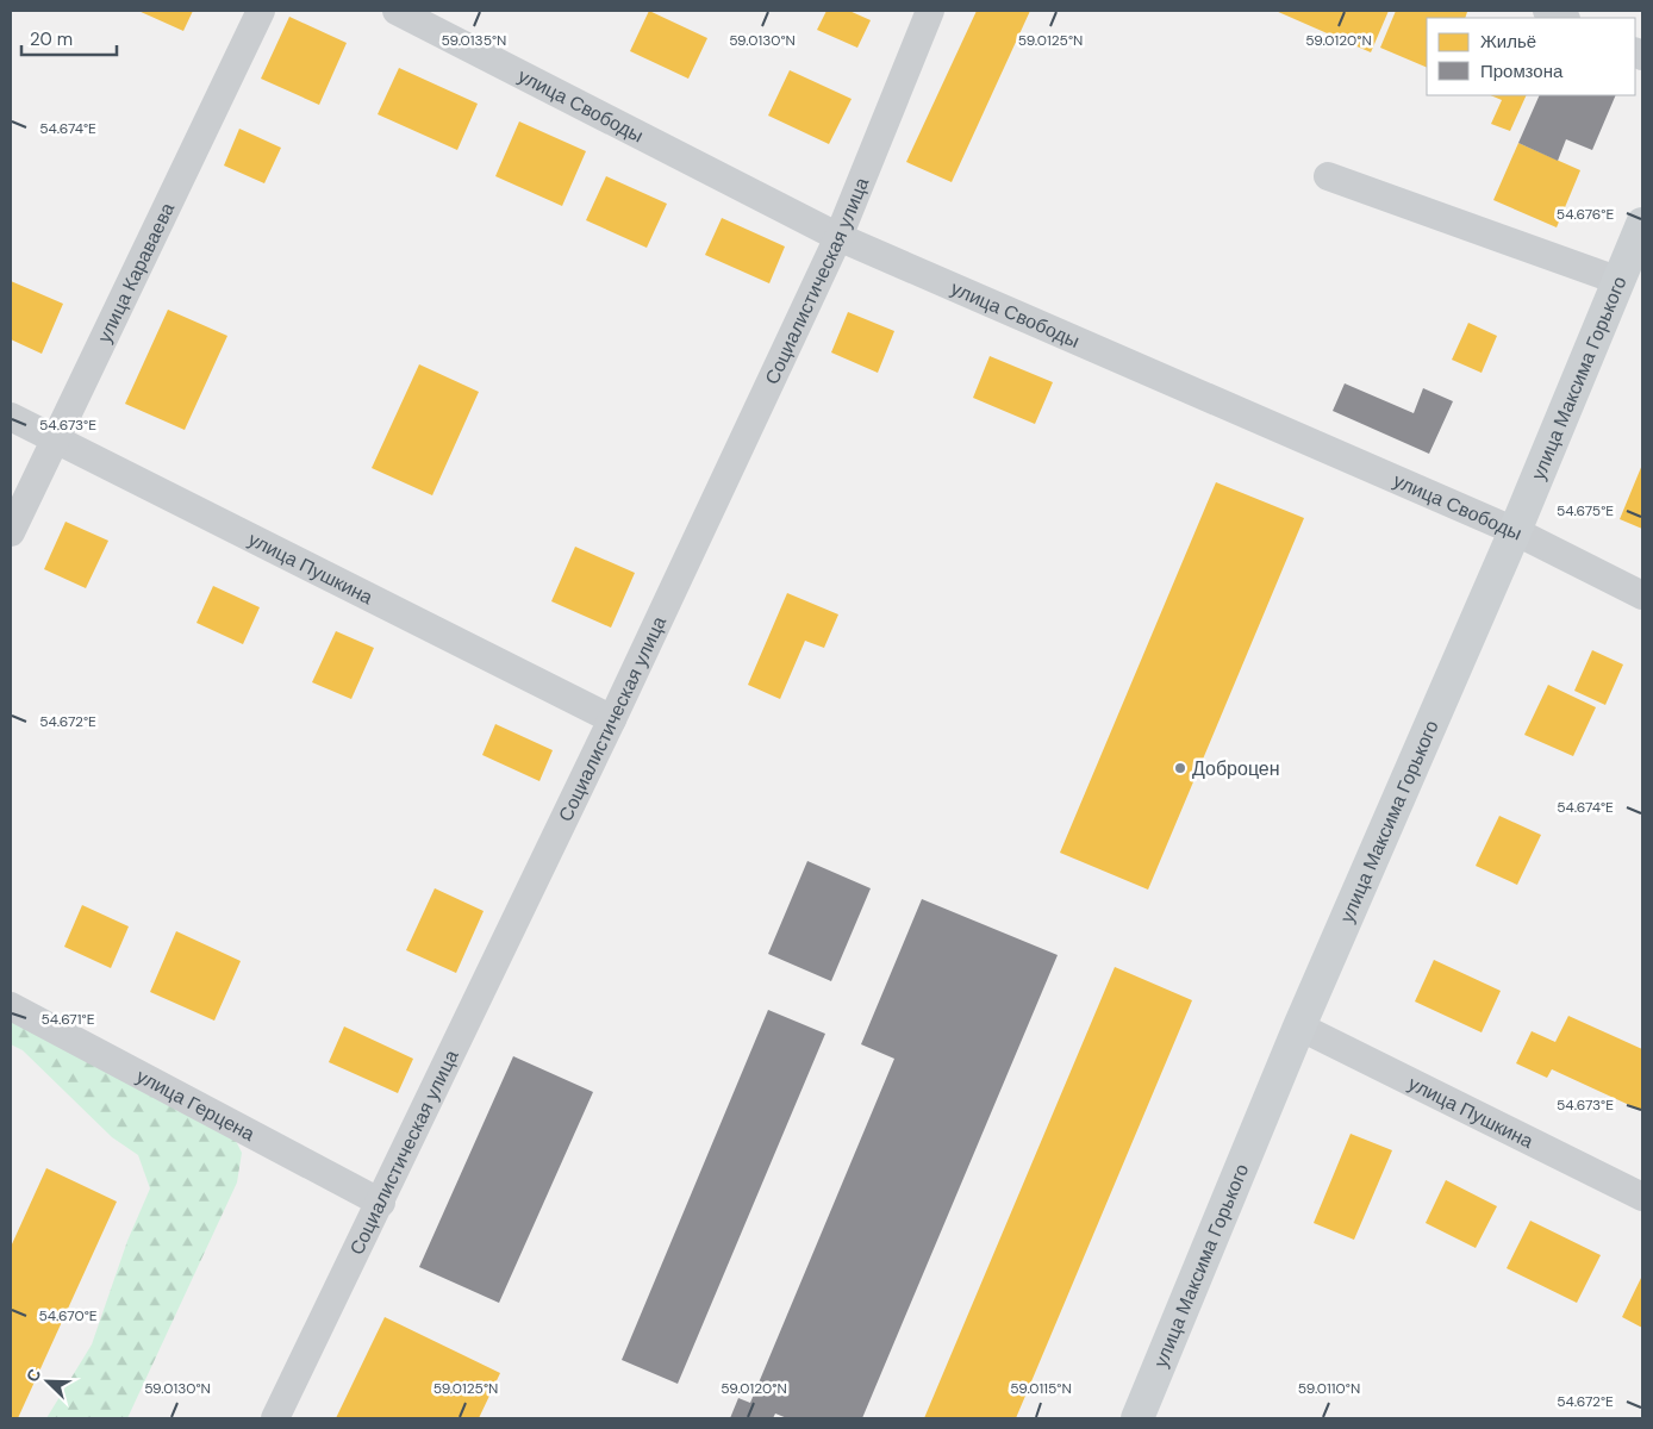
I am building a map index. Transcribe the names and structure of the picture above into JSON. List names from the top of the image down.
{
  "streets": {
    "street": [
      "улица Свободы",
      "улица Караваева",
      "Социалистическая улица",
      "улица Максима Горького",
      "улица Пушкина",
      "улица Герцена"
    ]
  },
  "crossings": [
    ["улица Свободы", "Социалистическая улица"],
    ["улица Свободы", "улица Максима Горького"],
    ["улица Караваева", "улица Пушкина"],
    ["Социалистическая улица", "улица Пушкина"],
    ["Социалистическая улица", "улица Герцена"],
    ["улица Максима Горького", "улица Пушкина"]
  ],
  "places": ["Доброцен"],
  "legend": ["Жильё", "Промзона"],
  "scale_bar": "20 m",
  "north": "top left",
  "coordinates": [
    "59.0135°N",
    "59.0130°N",
    "59.0125°N",
    "59.0120°N",
    "54.674°E",
    "54.676°E",
    "54.673°E",
    "54.675°E",
    "54.672°E",
    "54.671°E",
    "54.670°E",
    "59.0115°N",
    "59.0110°N"
  ]
}
